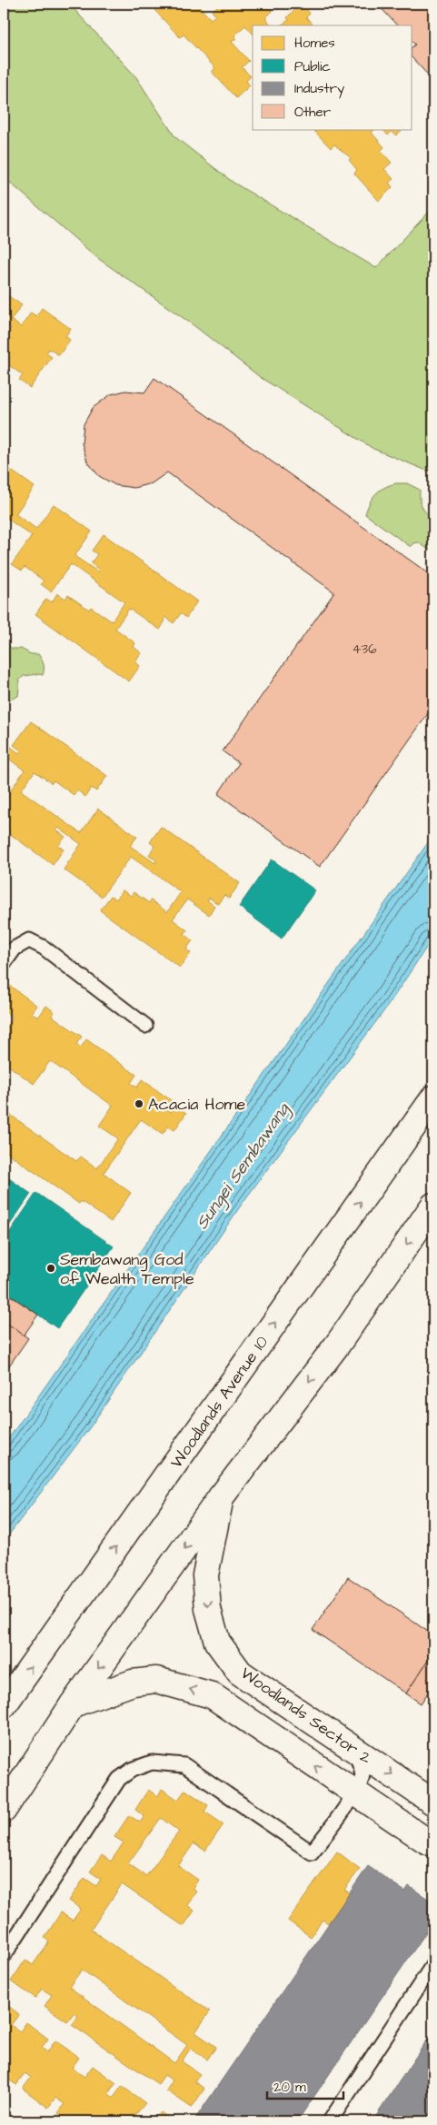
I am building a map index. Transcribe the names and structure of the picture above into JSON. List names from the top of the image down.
{
  "streets": {
    "main road": ["Woodlands Avenue 10", "Woodlands Sector 2"]
  },
  "one_way": ["Woodlands Sector 2"],
  "water": ["Sungei Sembawang"],
  "places": ["Acacia Home", "Sembawang God of Wealth Temple"],
  "house_numbers": ["436"],
  "legend": [
    "Homes",
    "Public",
    "Industry",
    "Other"
  ],
  "scale_bar": "20 m"
}
